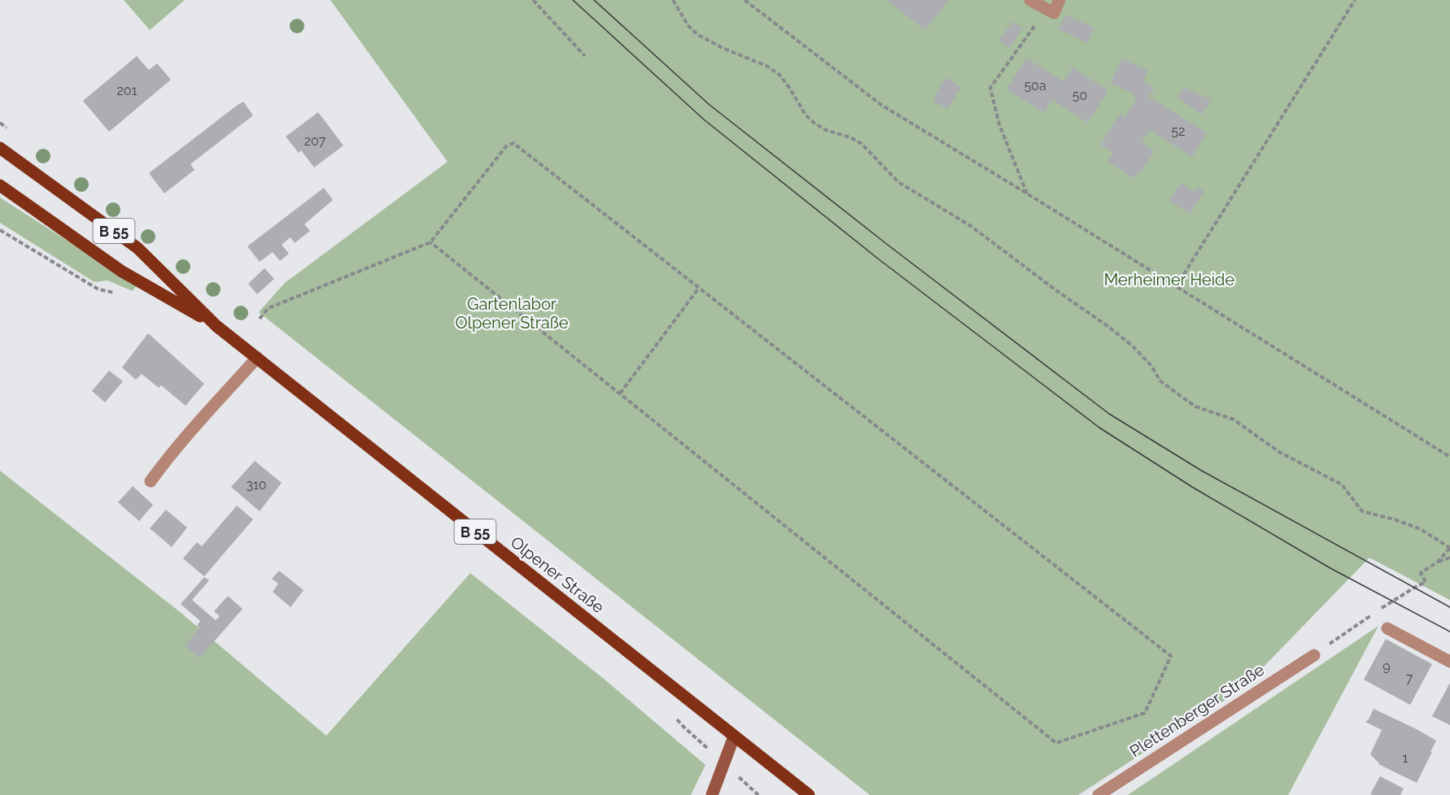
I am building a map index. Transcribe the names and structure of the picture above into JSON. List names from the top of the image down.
{
  "streets": {
    "main road": ["B 55", "Olpener Straße"],
    "street": ["Plettenberger Straße"]
  },
  "parks": ["Merheimer Heide", "Gartenlabor Olpener Straße"],
  "house_numbers": [
    "50a",
    "201",
    "50",
    "52",
    "207",
    "310",
    "9",
    "7",
    "1"
  ]
}
